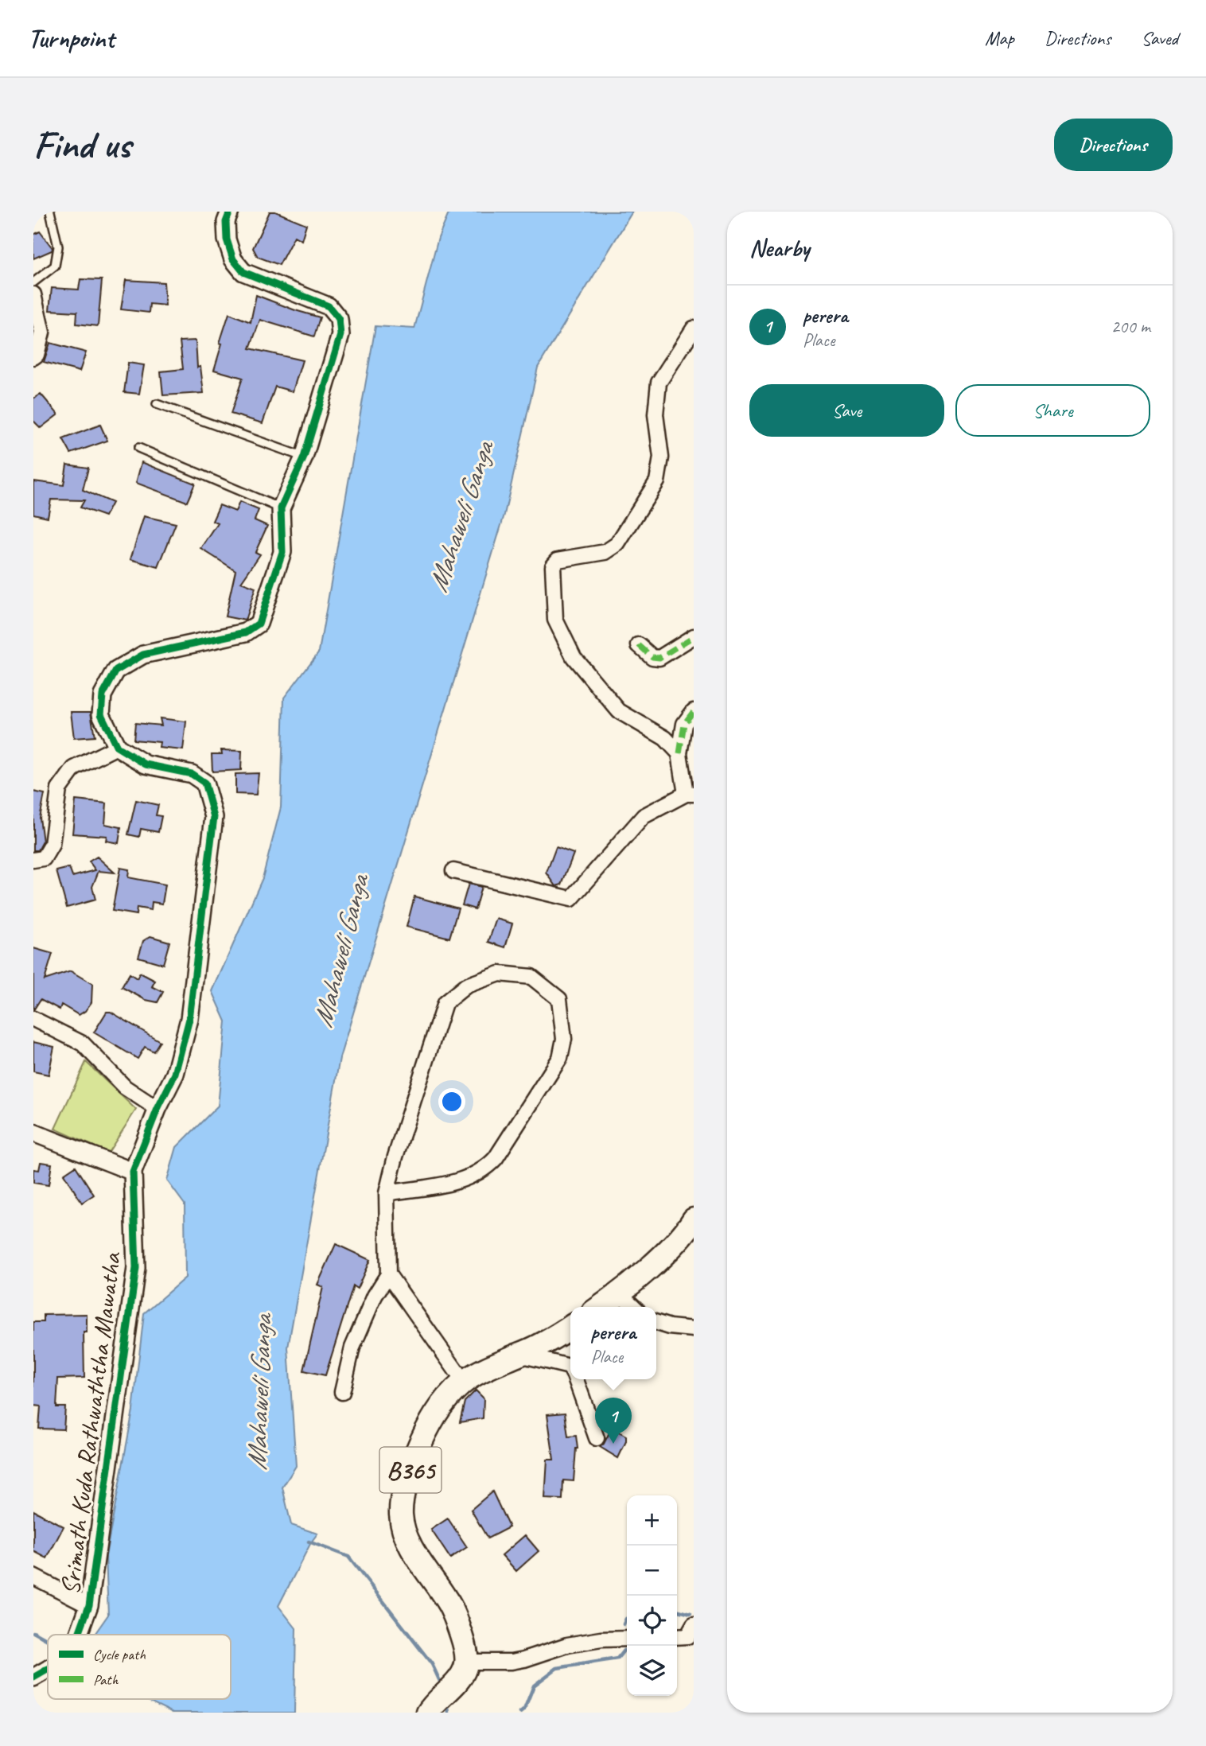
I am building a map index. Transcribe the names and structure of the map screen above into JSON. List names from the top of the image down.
{
  "streets": {
    "main road": ["B365"],
    "street": ["Srimath Kuda Rathwaththa Mawatha"]
  },
  "water": ["Mahaweli Ganga"],
  "legend": ["Cycle path", "Path"],
  "page": {
    "header": "Turnpoint",
    "nav": ["Map", "Directions", "Saved"],
    "buttons": [
      "Directions",
      ["Save", "Share"]
    ],
    "title": "Find us",
    "heading": "Nearby",
    "list": [
      {
        "mark": "1",
        "name": "perera",
        "note": "Place",
        "value": "200 m"
      }
    ],
    "popup": ["perera", "Place"],
    "pins": "1",
    "map_buttons": ["+", "−"]
  }
}
